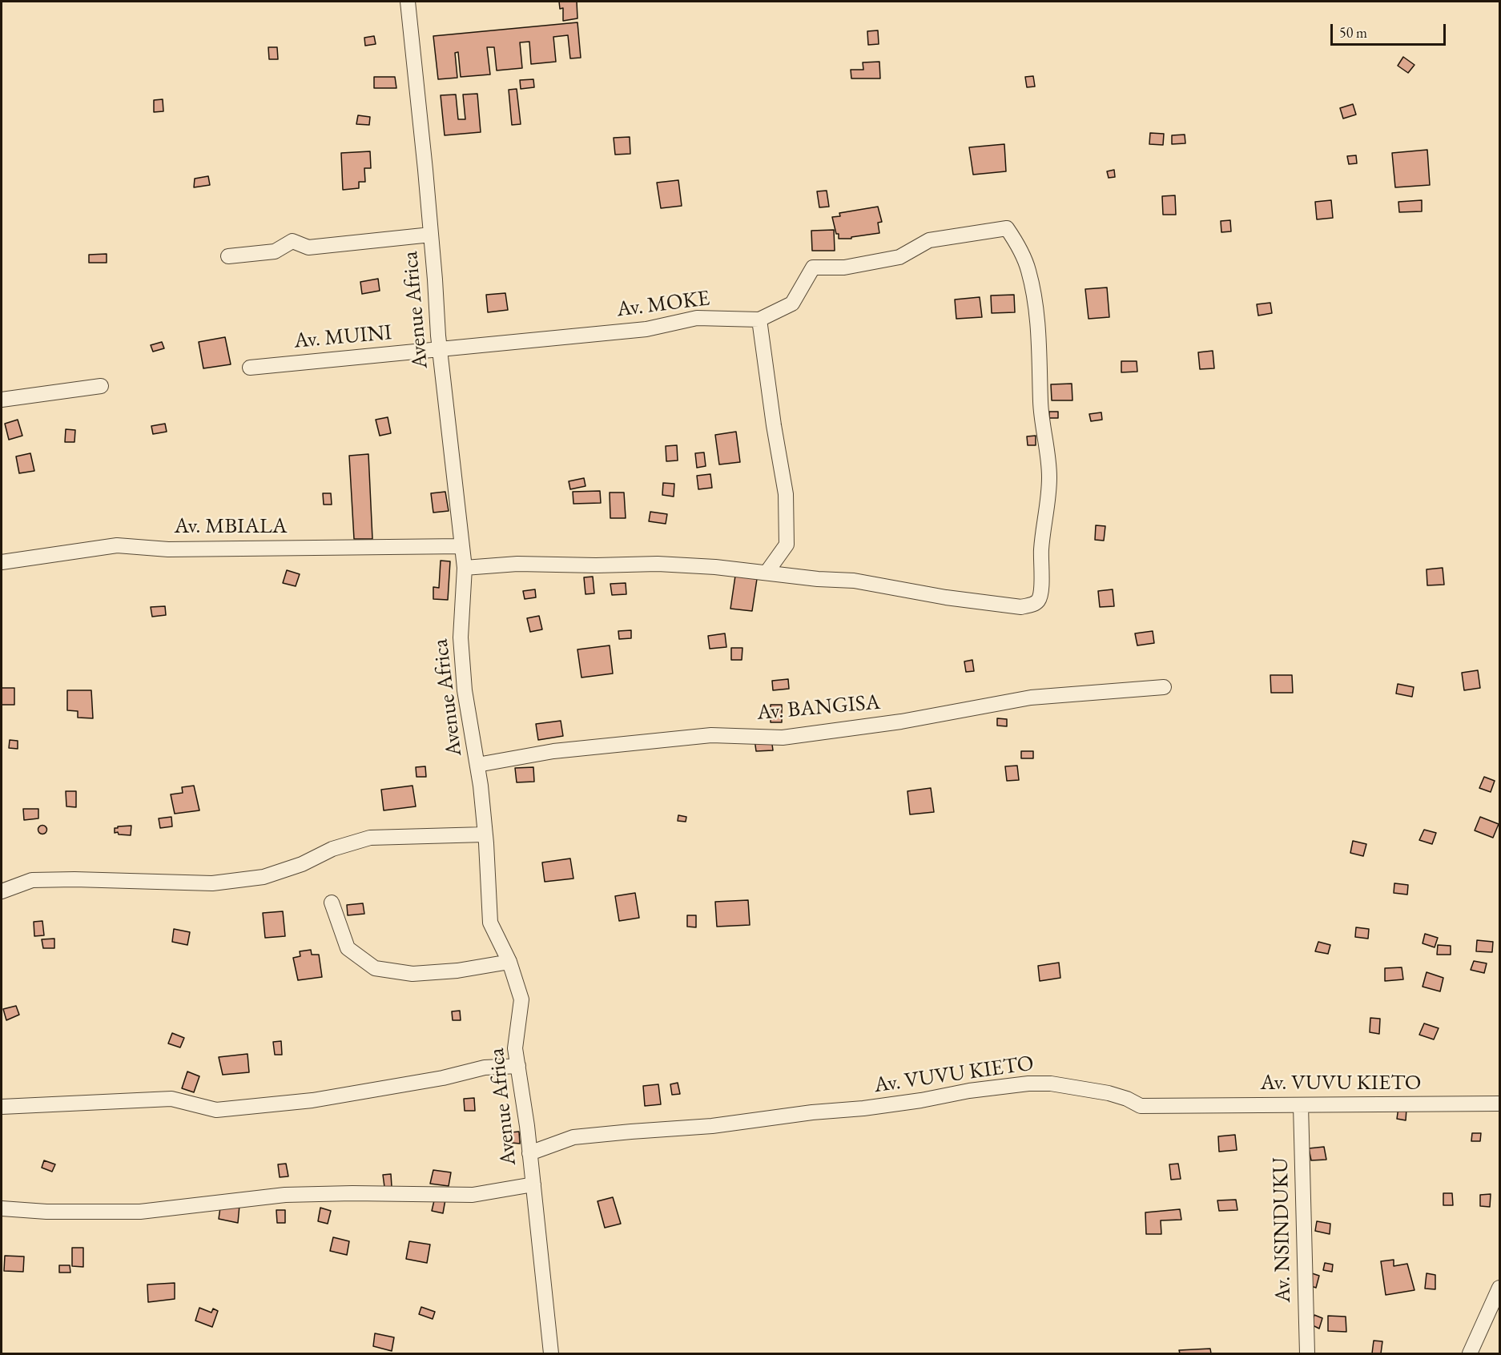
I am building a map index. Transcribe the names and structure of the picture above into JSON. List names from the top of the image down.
{
  "streets": {
    "street": [
      "Av. MOKE",
      "Avenue Africa",
      "Av. MUINI",
      "Av. MBIALA",
      "Av. BANGISA",
      "Av. VUVU KIETO",
      "Av. NSINDUKU"
    ]
  },
  "crossings": [
    ["Av. MOKE", "Avenue Africa"],
    ["Av. MOKE", "Av. MUINI"],
    ["Avenue Africa", "Av. MUINI"],
    ["Avenue Africa", "Av. MBIALA"],
    ["Avenue Africa", "Av. BANGISA"],
    ["Avenue Africa", "Av. VUVU KIETO"],
    ["Av. VUVU KIETO", "Av. NSINDUKU"]
  ],
  "scale_bar": "50 m"
}
